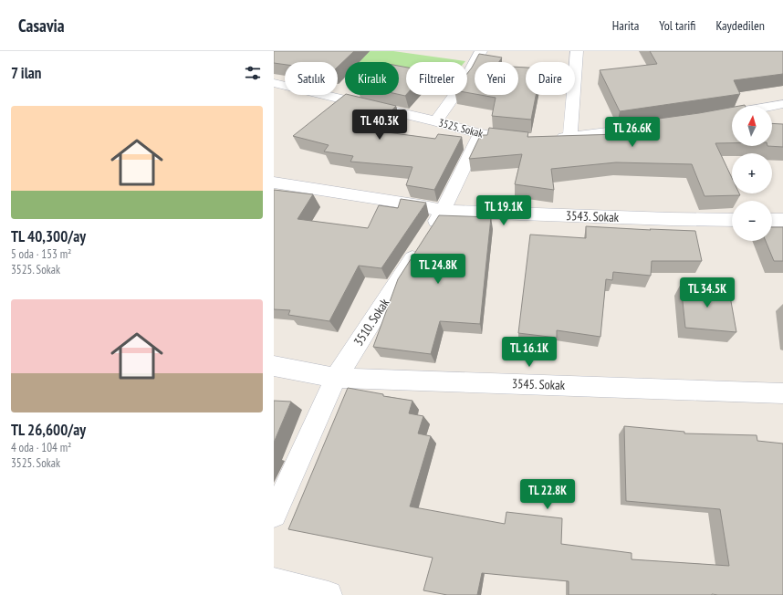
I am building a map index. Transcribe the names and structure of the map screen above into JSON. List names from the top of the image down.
{
  "streets": {
    "street": [
      "3525. Sokak",
      "3543. Sokak",
      "3510. Sokak",
      "3545. Sokak"
    ]
  },
  "crossings": [
    ["3525. Sokak", "3510. Sokak"],
    ["3543. Sokak", "3510. Sokak"],
    ["3510. Sokak", "3545. Sokak"]
  ],
  "north": "top",
  "page": {
    "header": "Casavia",
    "nav": ["Harita", "Yol tarifi", "Kaydedilen"],
    "heading": "7 ilan",
    "chip": [
      "Satılık",
      "Kiralık",
      "Filtreler",
      "Yeni",
      "Daire"
    ],
    "list": [
      {
        "name": "TL 40,300/ay",
        "note": "5 oda · 153 m² · 3525. Sokak"
      },
      {
        "name": "TL 26,600/ay",
        "note": "4 oda · 104 m² · 3525. Sokak"
      }
    ],
    "map_buttons": ["+", "−"],
    "price": [
      "TL 40.3K",
      "TL 26.6K",
      "TL 19.1K",
      "TL 24.8K",
      "TL 34.5K",
      "TL 16.1K",
      "TL 22.8K"
    ]
  }
}
